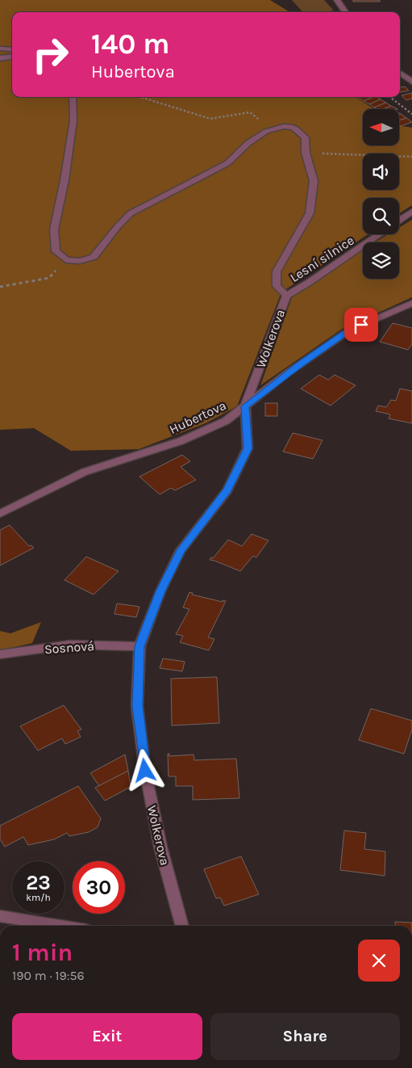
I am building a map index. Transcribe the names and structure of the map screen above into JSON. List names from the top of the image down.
{
  "streets": {
    "street": [
      "Lesní silnice",
      "Wolkerova",
      "Hubertova",
      "Sosnová"
    ]
  },
  "crossings": [
    ["Lesní silnice", "Wolkerova"],
    ["Wolkerova", "Hubertova"],
    ["Wolkerova", "Sosnová"]
  ],
  "north": "left",
  "page": {
    "turn": ["140 m", "Hubertova"],
    "speed": "23 km/h",
    "limit": "30",
    "heading": ["1 min", "190 m · 19:56"],
    "buttons": ["Exit", "Share"]
  }
}
